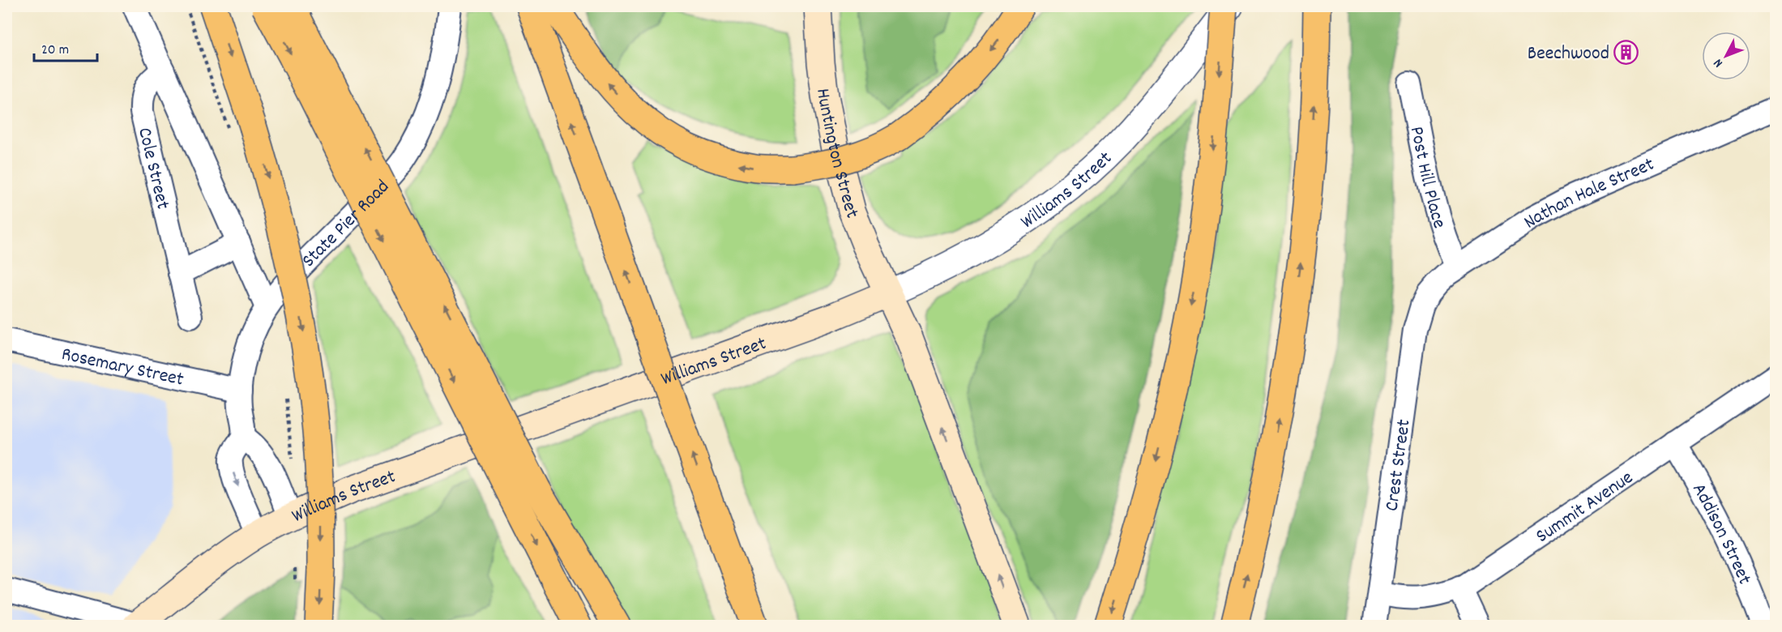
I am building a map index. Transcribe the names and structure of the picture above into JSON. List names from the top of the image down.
{
  "streets": {
    "main road": ["Huntington Street", "Williams Street"],
    "street": [
      "Cole Street",
      "Post Hill Place",
      "Nathan Hale Street",
      "State Pier Road",
      "Rosemary Street",
      "Crest Street",
      "Summit Avenue",
      "Addison Street"
    ]
  },
  "crossings": [
    ["Huntington Street", "Williams Street"],
    ["Cole Street", "State Pier Road"],
    ["Post Hill Place", "Nathan Hale Street"],
    ["Nathan Hale Street", "Crest Street"],
    ["State Pier Road", "Rosemary Street"],
    ["Crest Street", "Summit Avenue"],
    ["Summit Avenue", "Addison Street"]
  ],
  "one_way": ["Huntington Street"],
  "places": {
    "building": ["Beechwood"]
  },
  "scale_bar": "20 m",
  "north": "bottom left"
}
